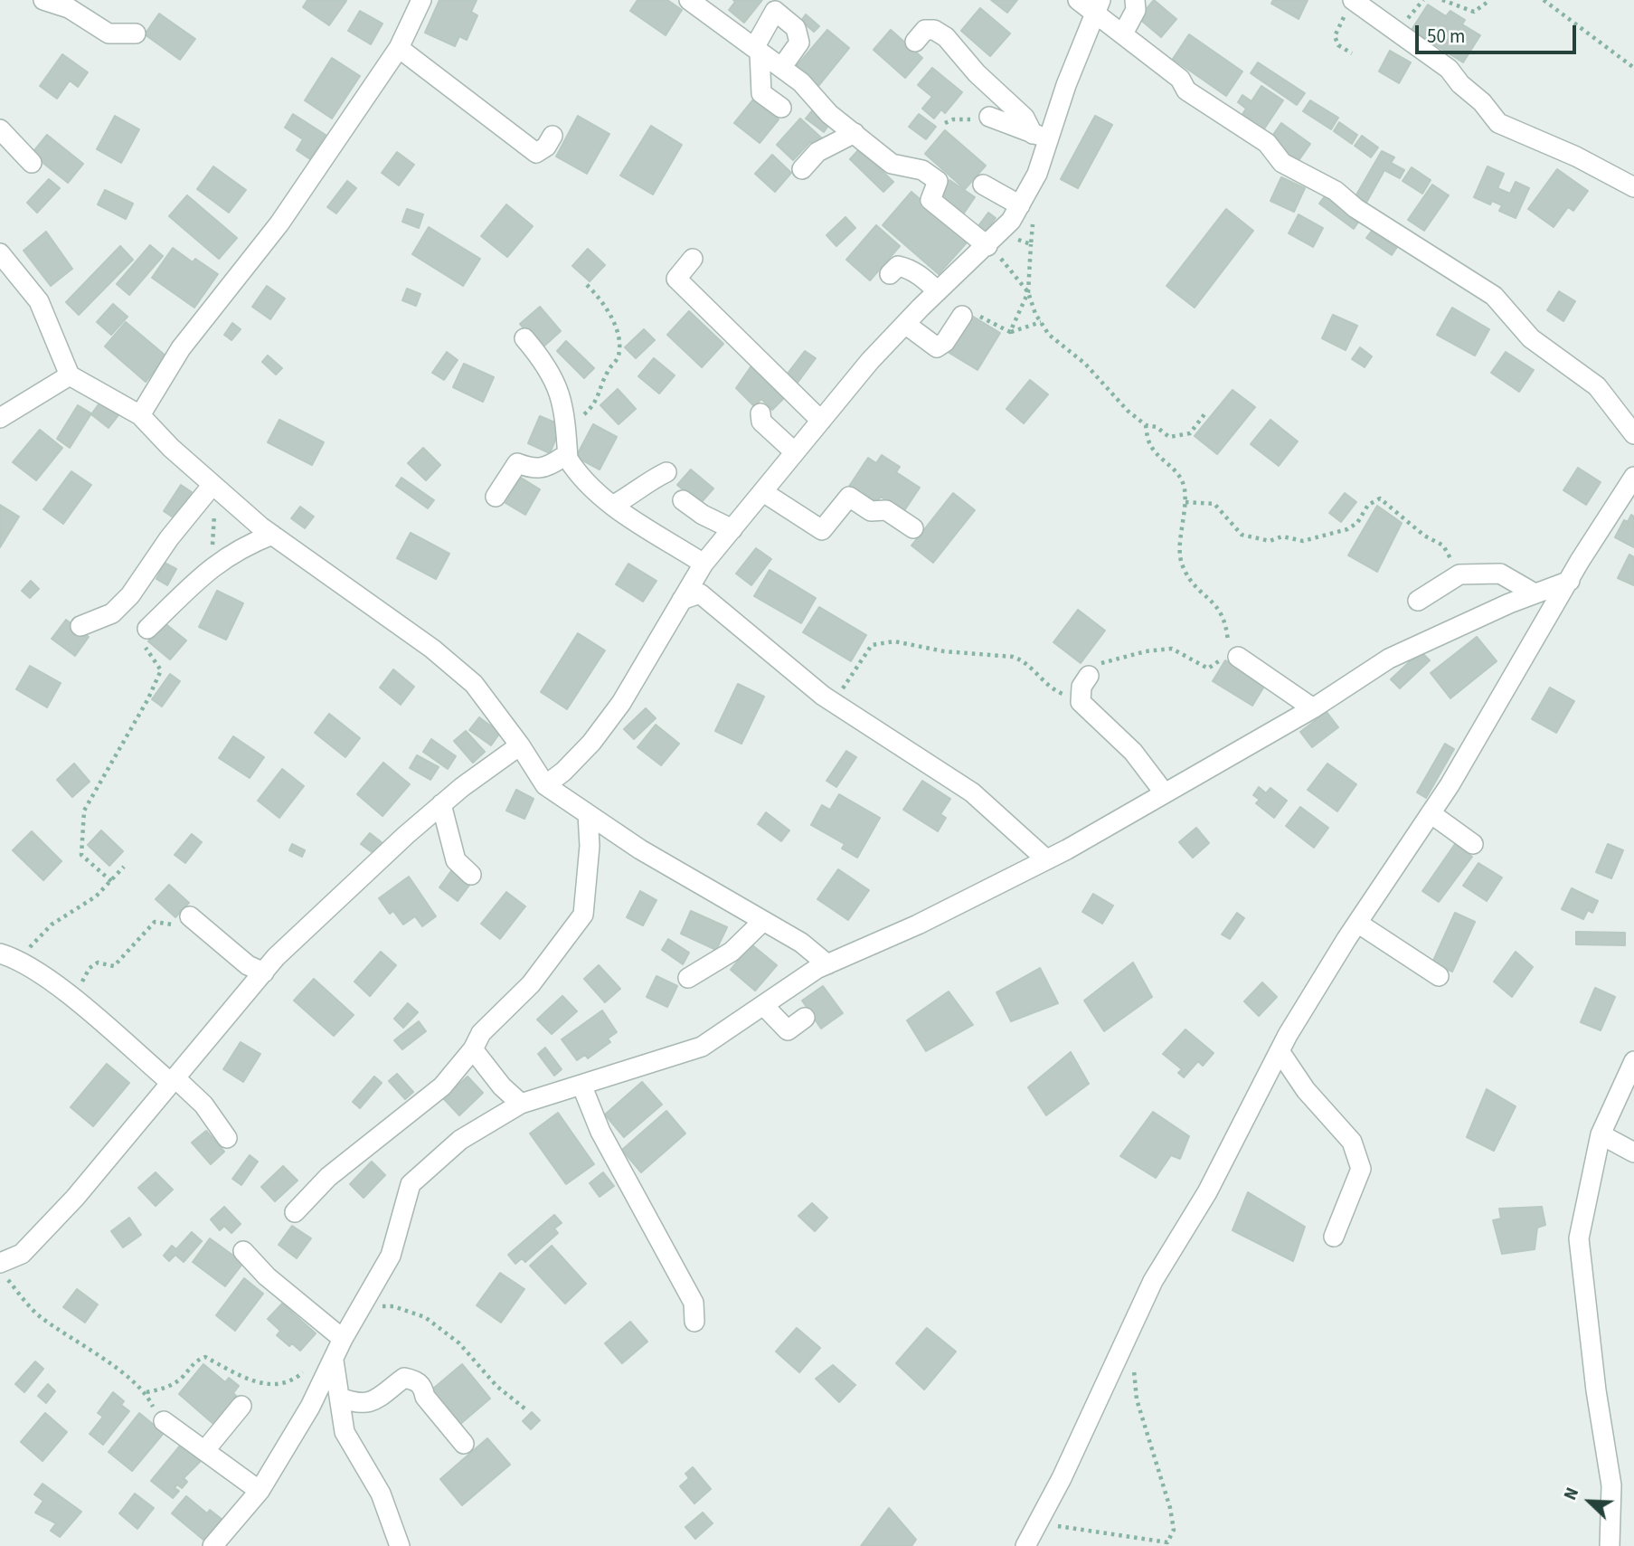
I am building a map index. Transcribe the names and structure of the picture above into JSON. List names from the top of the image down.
{
  "scale_bar": "50 m",
  "north": "top left"
}
